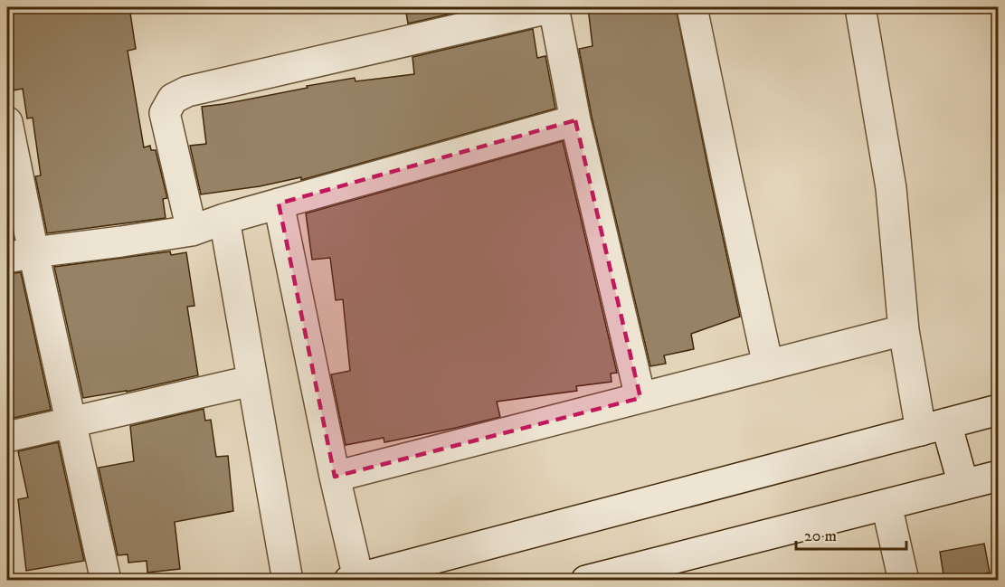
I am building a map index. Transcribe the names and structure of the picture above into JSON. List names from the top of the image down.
{
  "scale_bar": "20 m"
}
